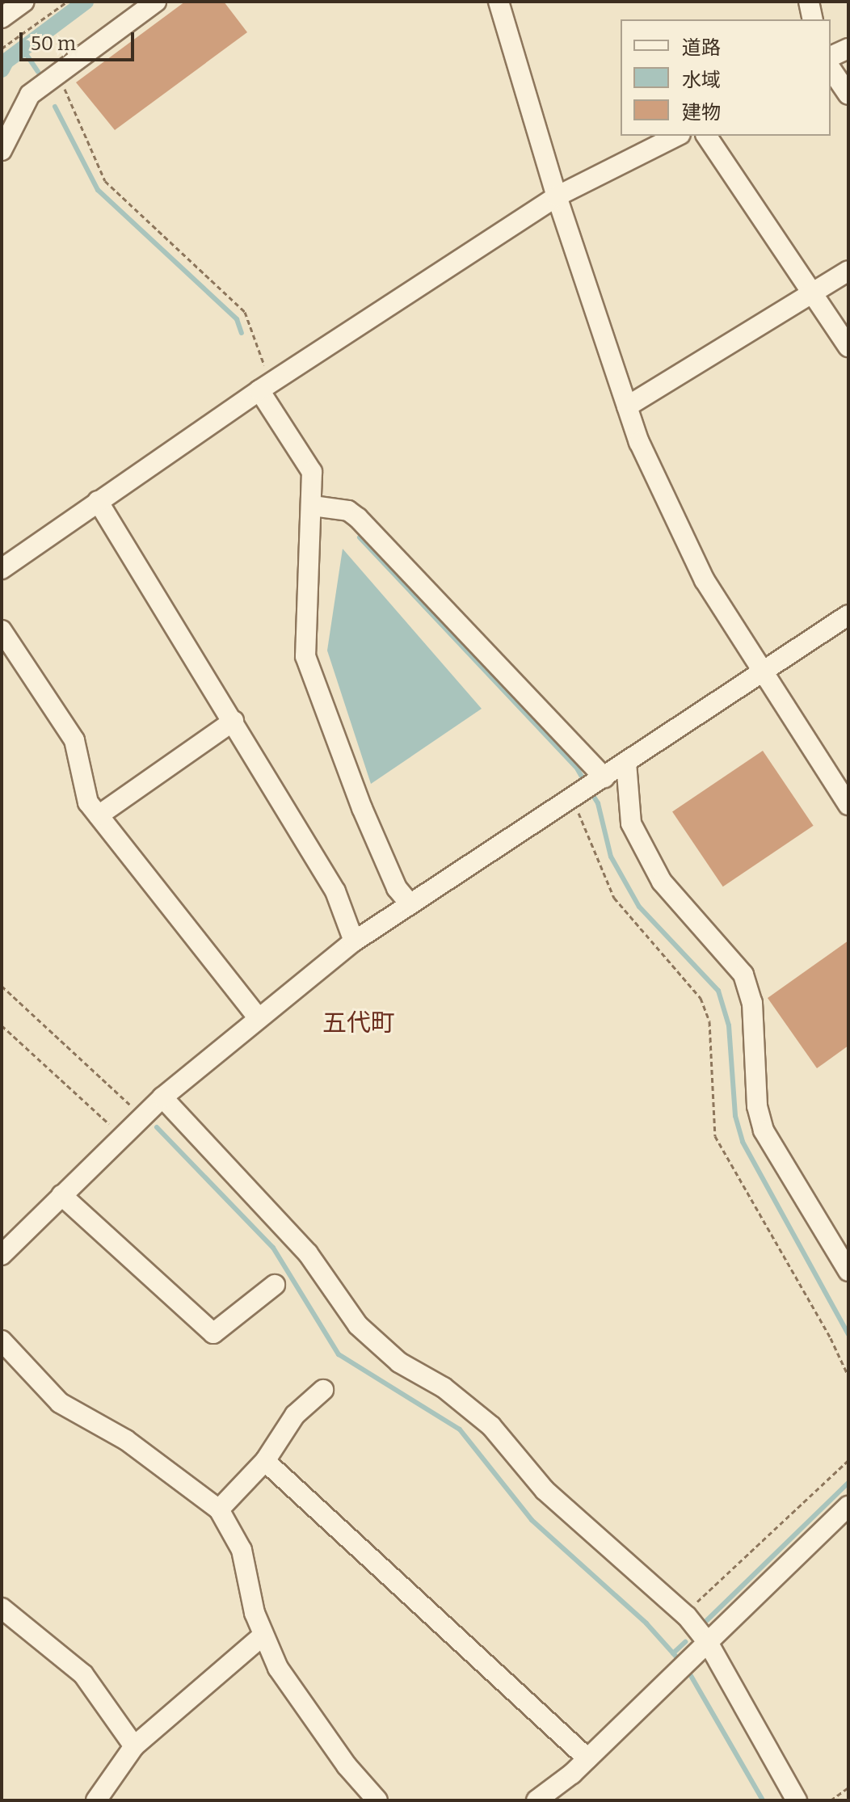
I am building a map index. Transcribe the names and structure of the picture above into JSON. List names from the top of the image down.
{
  "districts": ["五代町"],
  "legend": ["道路", "水域", "建物"],
  "scale_bar": "50 m"
}
